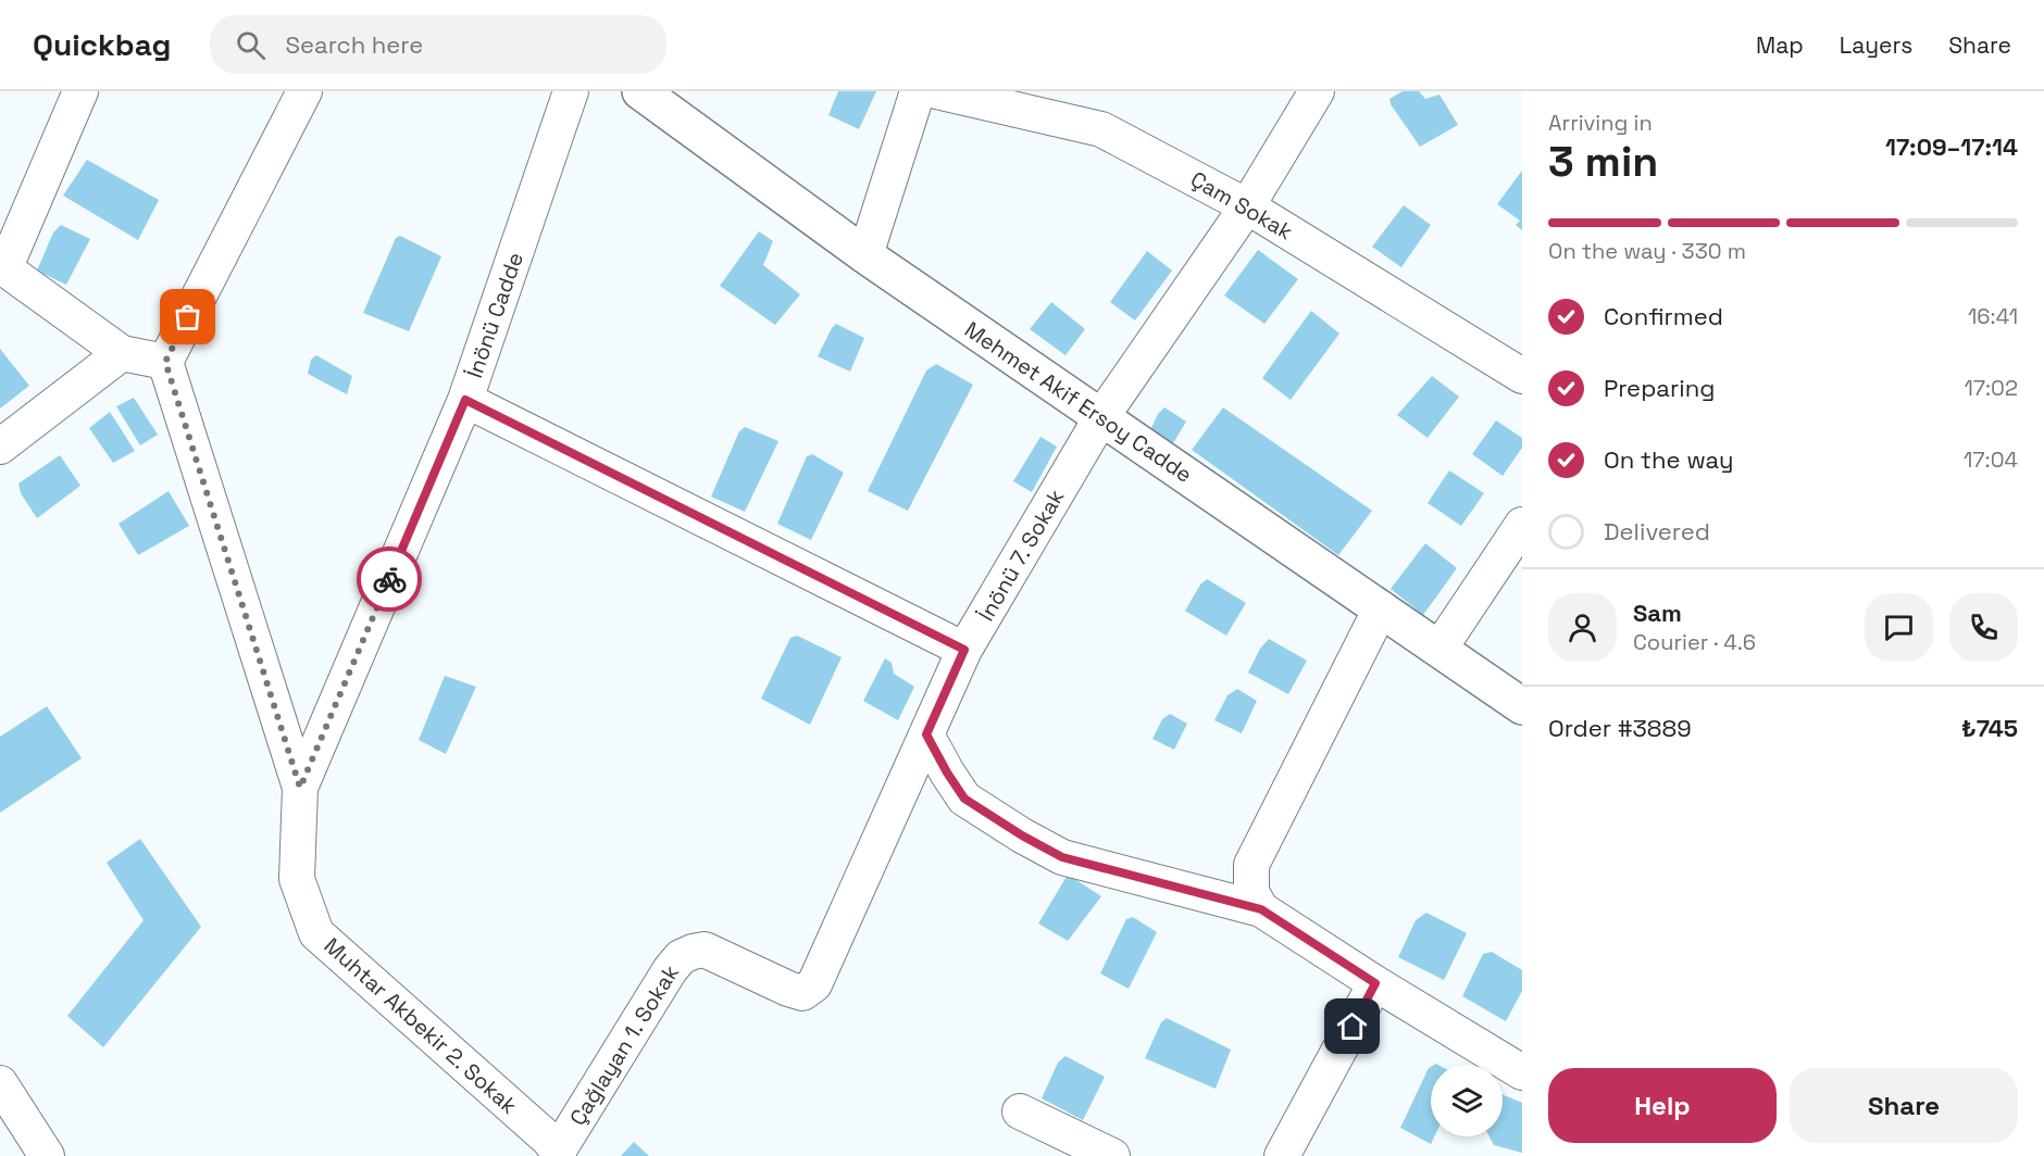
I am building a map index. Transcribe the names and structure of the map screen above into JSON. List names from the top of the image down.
{
  "streets": {
    "street": [
      "Çam Sokak",
      "İnönü Cadde",
      "Mehmet Akif Ersoy Cadde",
      "İnönü 7. Sokak",
      "Muhtar Akbekir 2. Sokak",
      "Çağlayan 1. Sokak"
    ]
  },
  "crossings": [
    ["Çam Sokak", "İnönü 7. Sokak"],
    ["İnönü Cadde", "Muhtar Akbekir 2. Sokak"],
    ["Mehmet Akif Ersoy Cadde", "İnönü 7. Sokak"],
    ["İnönü 7. Sokak", "Çağlayan 1. Sokak"],
    ["Muhtar Akbekir 2. Sokak", "Çağlayan 1. Sokak"]
  ],
  "page": {
    "header": "Quickbag",
    "search": "Search here",
    "nav": ["Map", "Layers", "Share"],
    "heading": ["3 min", "Arriving in", "17:09–17:14"],
    "panel": [
      "Sam",
      "Courier · 4.6",
      "Order #3889",
      "₺745"
    ],
    "bar": "On the way · 330 m",
    "list": [
      ["Confirmed", "16:41"],
      ["Preparing", "17:02"],
      ["On the way", "17:04"],
      "Delivered"
    ],
    "buttons": ["Help", "Share"]
  }
}
